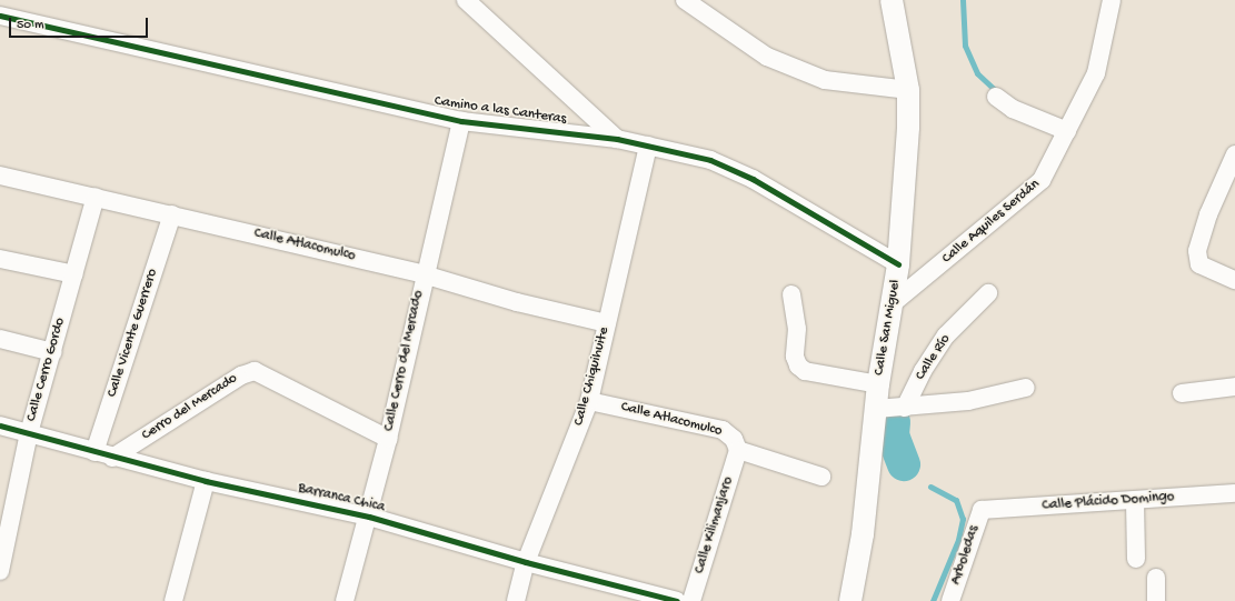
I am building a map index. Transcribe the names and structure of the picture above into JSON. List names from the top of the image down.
{
  "streets": {
    "street": [
      "Camino a las Canteras",
      "Calle Aquiles Serdán",
      "Calle Atlacomulco",
      "Calle San Miguel",
      "Calle Vicente Guerrero",
      "Calle Río",
      "Calle Cerro del Mercado",
      "Calle Cerro Gordo",
      "Calle Chiquihuite",
      "Cerro del Mercado",
      "Barranca Chica",
      "Calle Plácido Domingo",
      "Calle Kilimanjaro",
      "Arboledas"
    ]
  },
  "crossings": [
    ["Camino a las Canteras", "Calle San Miguel"],
    ["Camino a las Canteras", "Calle Cerro del Mercado"],
    ["Camino a las Canteras", "Calle Chiquihuite"],
    ["Calle Aquiles Serdán", "Calle San Miguel"],
    ["Calle Atlacomulco", "Calle Vicente Guerrero"],
    ["Calle Atlacomulco", "Calle Cerro del Mercado"],
    ["Calle Atlacomulco", "Calle Cerro Gordo"],
    ["Calle Atlacomulco", "Calle Chiquihuite"],
    ["Calle Atlacomulco", "Calle Kilimanjaro"],
    ["Calle Vicente Guerrero", "Barranca Chica"],
    ["Calle Cerro del Mercado", "Cerro del Mercado"],
    ["Calle Cerro del Mercado", "Barranca Chica"],
    ["Calle Cerro Gordo", "Barranca Chica"],
    ["Calle Chiquihuite", "Barranca Chica"],
    ["Cerro del Mercado", "Barranca Chica"],
    ["Calle Plácido Domingo", "Arboledas"]
  ],
  "scale_bar": "50 m"
}
